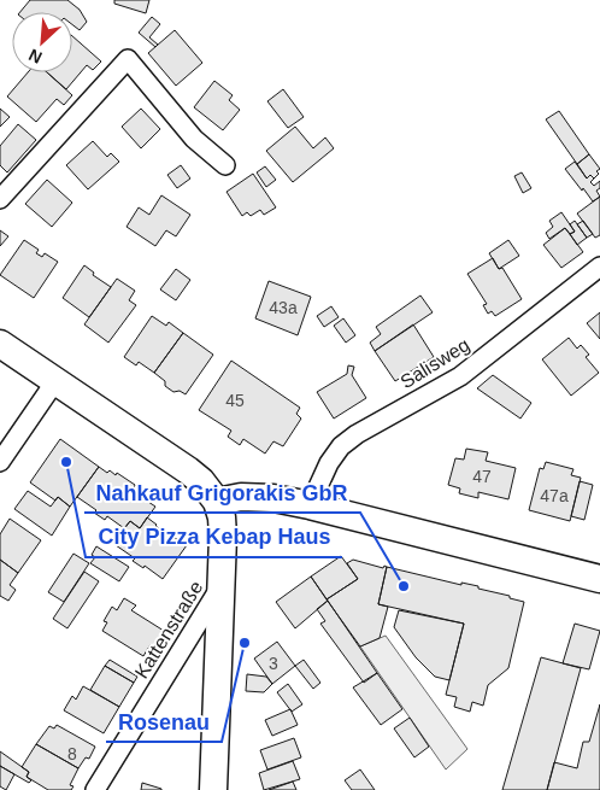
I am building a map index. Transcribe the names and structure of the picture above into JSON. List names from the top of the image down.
{
  "streets": {
    "street": ["Salisweg", "Kattenstraße"]
  },
  "places": ["City Pizza Kebap Haus", "Nahkauf Grigorakis GbR", "Rosenau"],
  "house_numbers": [
    "43a",
    "45",
    "47",
    "47a",
    "3",
    "8"
  ],
  "north": "bottom left"
}
